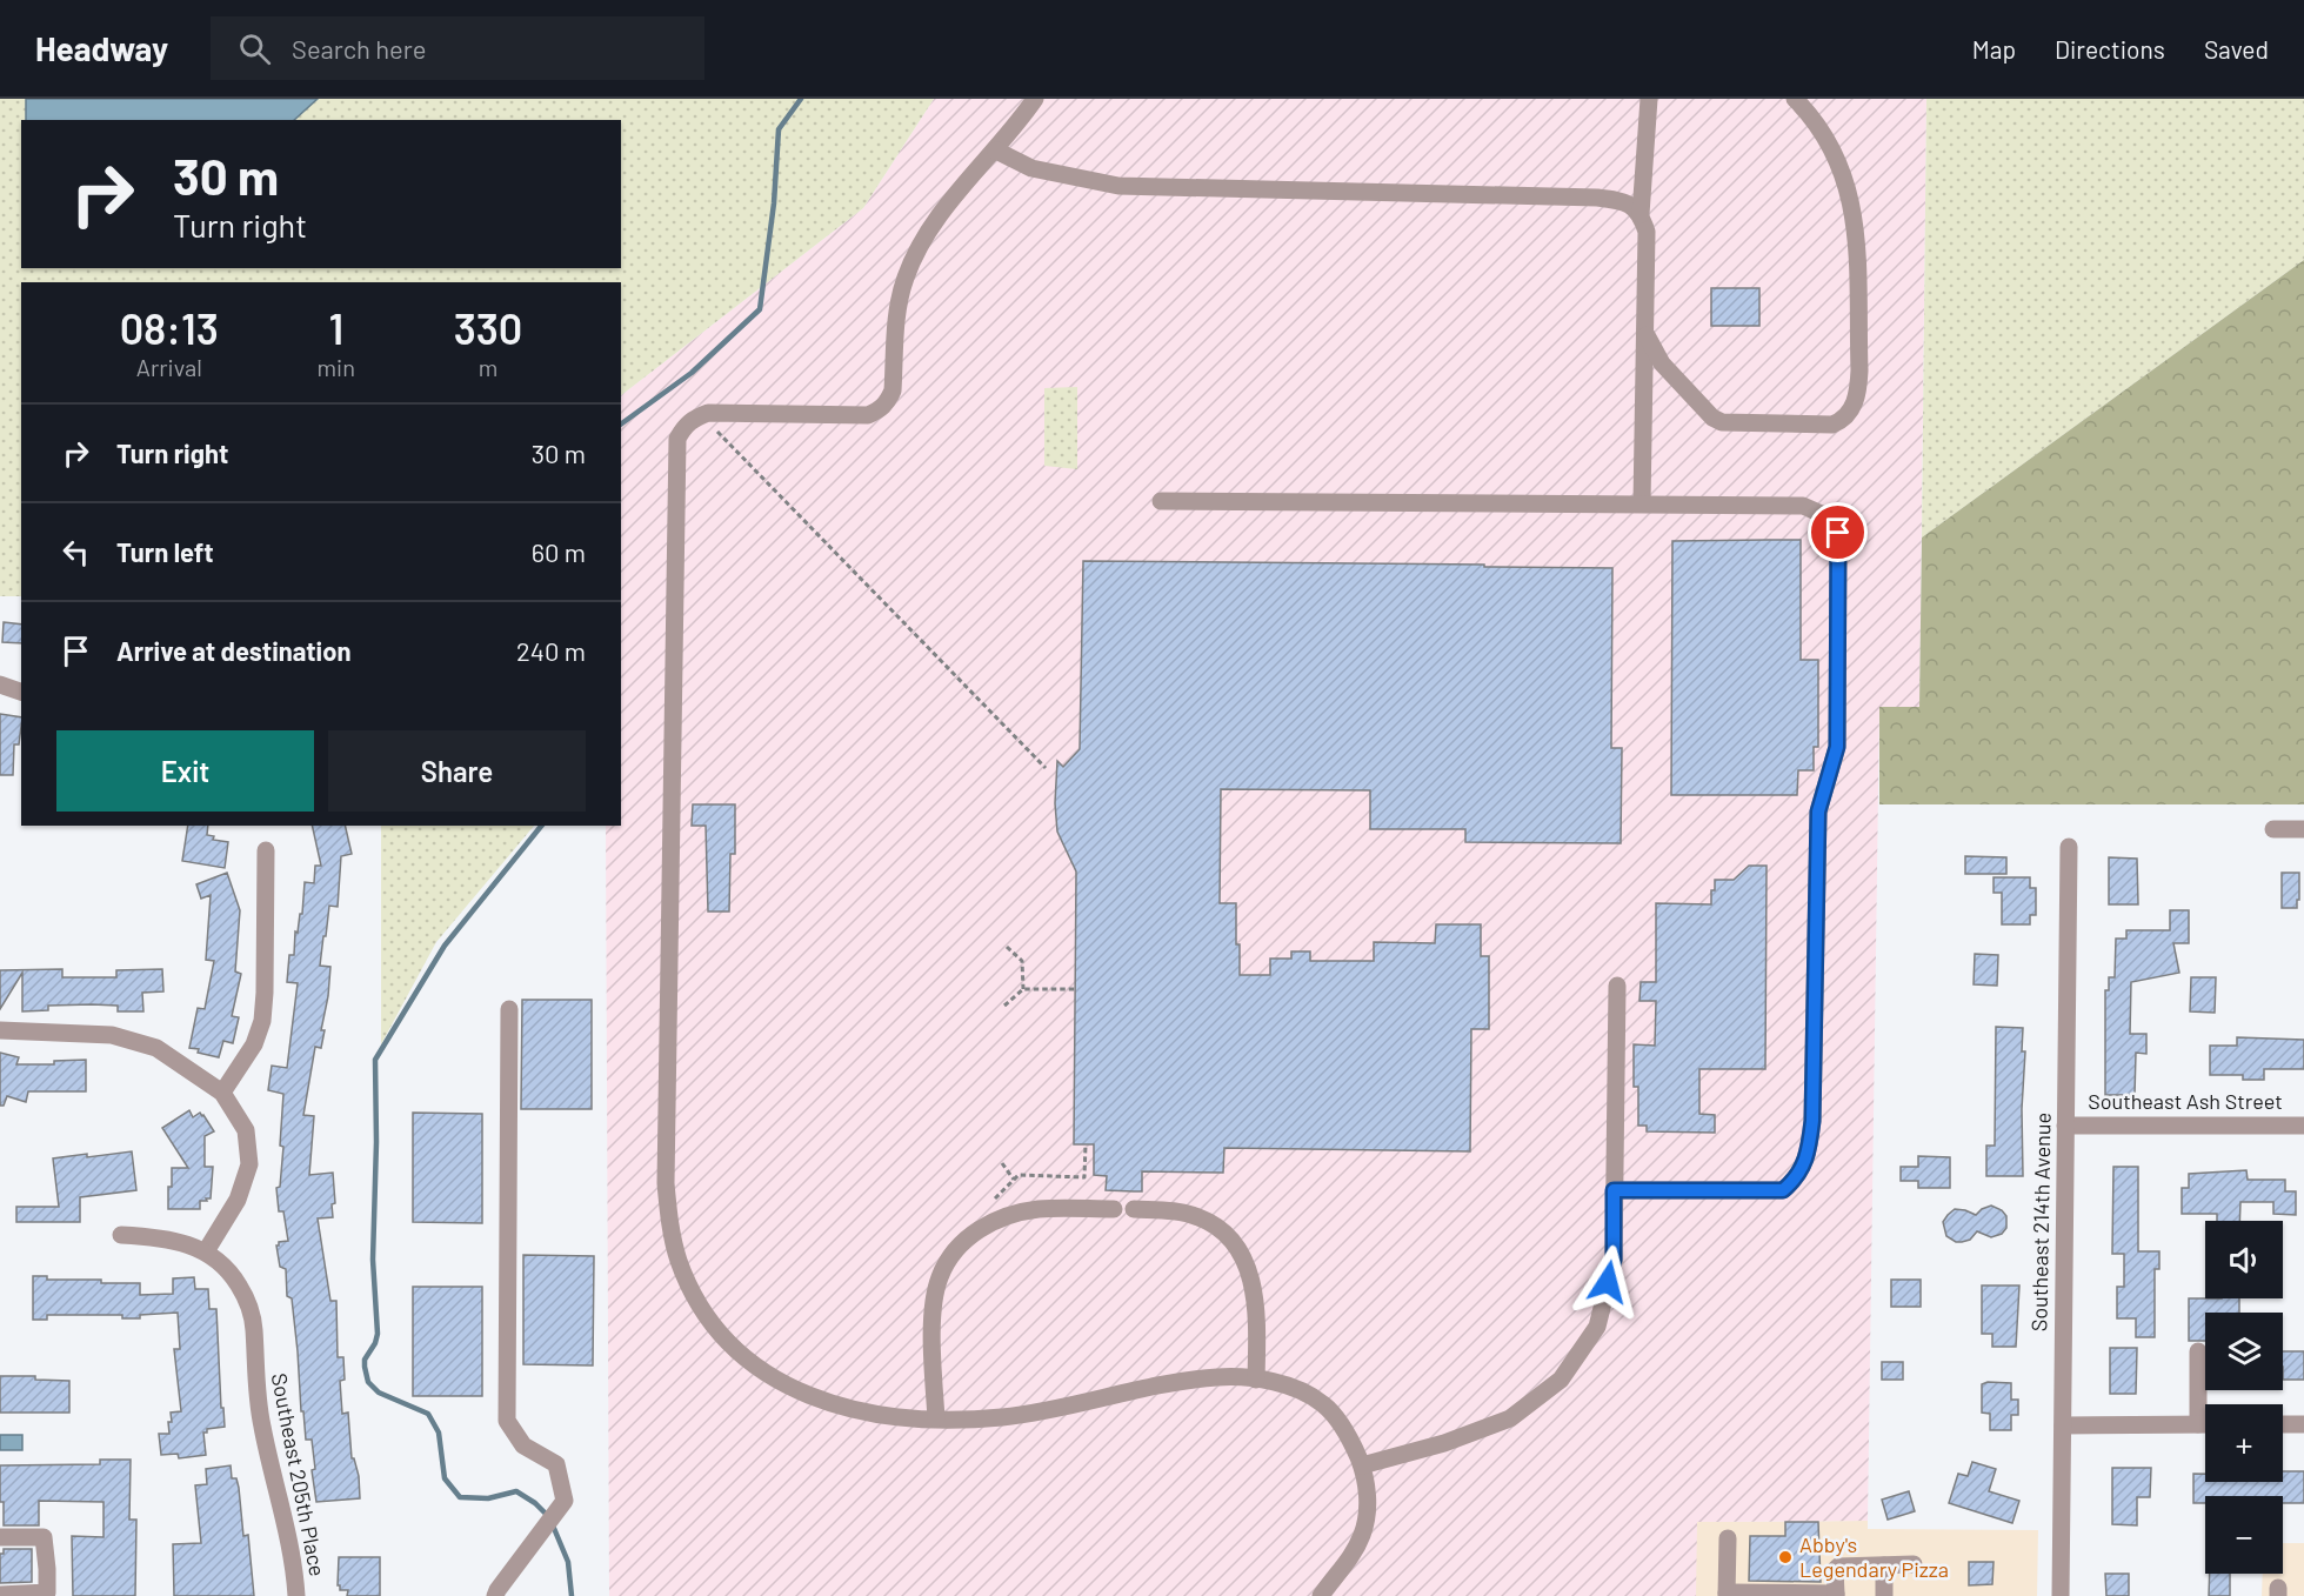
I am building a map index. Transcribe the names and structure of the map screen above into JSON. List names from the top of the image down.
{
  "streets": {
    "street": ["Southeast Ash Street", "Southeast 214th Avenue", "Southeast 205th Place"]
  },
  "crossings": [
    ["Southeast Ash Street", "Southeast 214th Avenue"]
  ],
  "places": ["Abby's Legendary Pizza"],
  "page": {
    "header": "Headway",
    "search": "Search here",
    "nav": ["Map", "Directions", "Saved"],
    "turn": ["30 m", "Turn right"],
    "eta": [
      "08:13",
      "Arrival",
      "1",
      "min",
      "330",
      "m"
    ],
    "list": [
      {
        "name": "Turn right",
        "value": "30 m"
      },
      {
        "name": "Turn left",
        "value": "60 m"
      },
      {
        "name": "Arrive at destination",
        "value": "240 m"
      }
    ],
    "buttons": ["Exit", "Share"],
    "map_buttons": ["+", "−"]
  }
}
